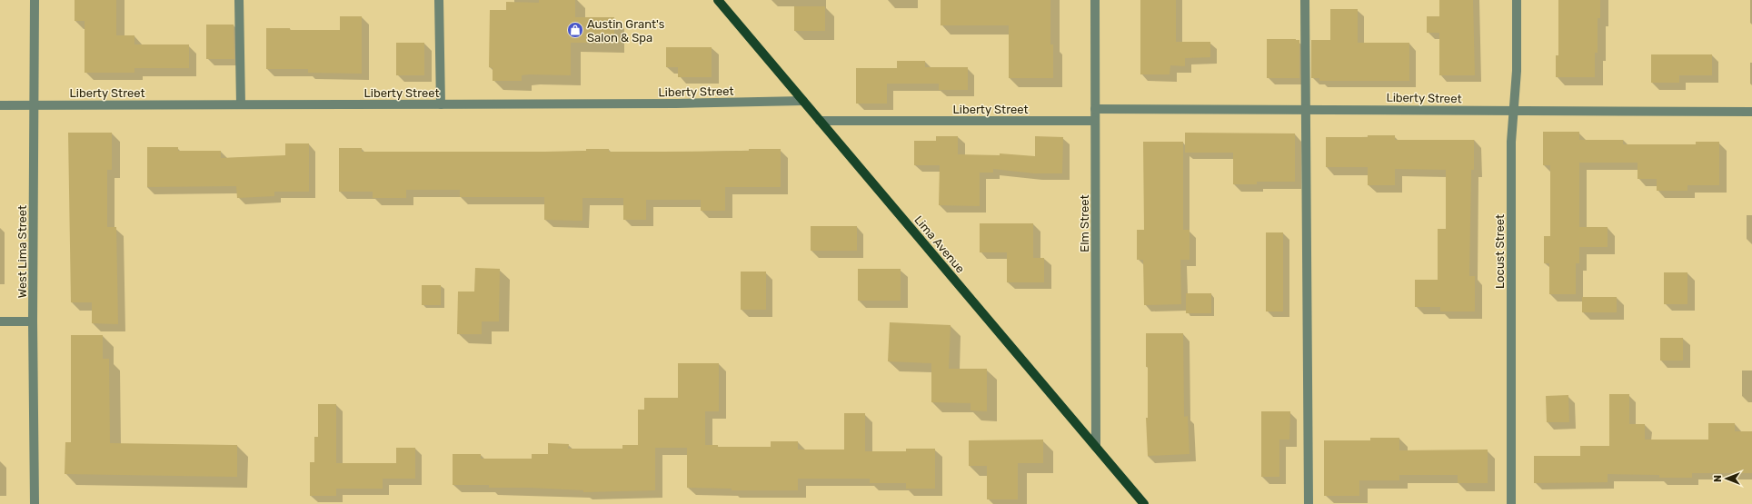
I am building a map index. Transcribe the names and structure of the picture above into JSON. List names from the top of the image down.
{
  "streets": {
    "main road": ["Lima Avenue"],
    "street": [
      "Liberty Street",
      "Elm Street",
      "West Lima Street",
      "Locust Street"
    ]
  },
  "crossings": [
    ["Liberty Street", "Elm Street"],
    ["Liberty Street", "Lima Avenue"],
    ["Liberty Street", "West Lima Street"],
    ["Liberty Street", "Locust Street"],
    ["Elm Street", "Lima Avenue"]
  ],
  "places": {
    "shop": ["Austin Grant's Salon & Spa"]
  },
  "north": "left"
}
